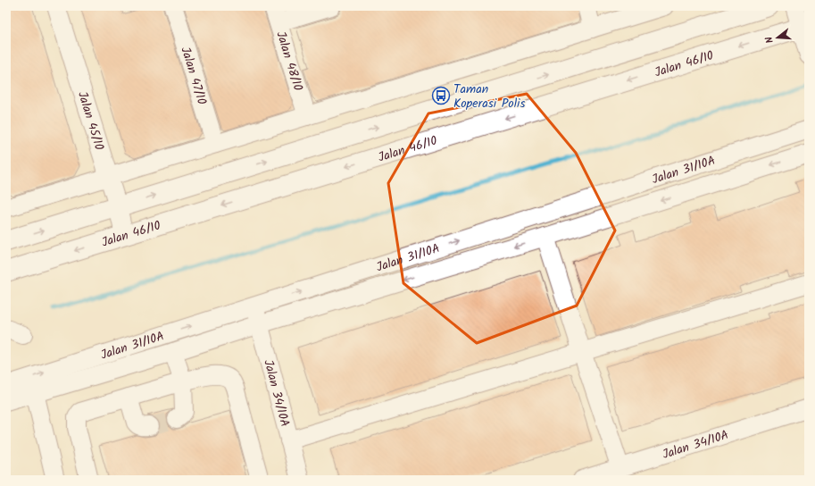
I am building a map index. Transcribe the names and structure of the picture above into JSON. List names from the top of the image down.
{
  "streets": {
    "main road": ["Jalan 46/10"],
    "street": [
      "Jalan 48/10",
      "Jalan 47/10",
      "Jalan 45/10",
      "Jalan 31/10A",
      "Jalan 34/10A"
    ]
  },
  "crossings": [
    ["Jalan 46/10", "Jalan 45/10"],
    ["Jalan 31/10A", "Jalan 34/10A"]
  ],
  "places": {
    "bus stop": ["Taman Koperasi Polis"]
  },
  "north": "left"
}
